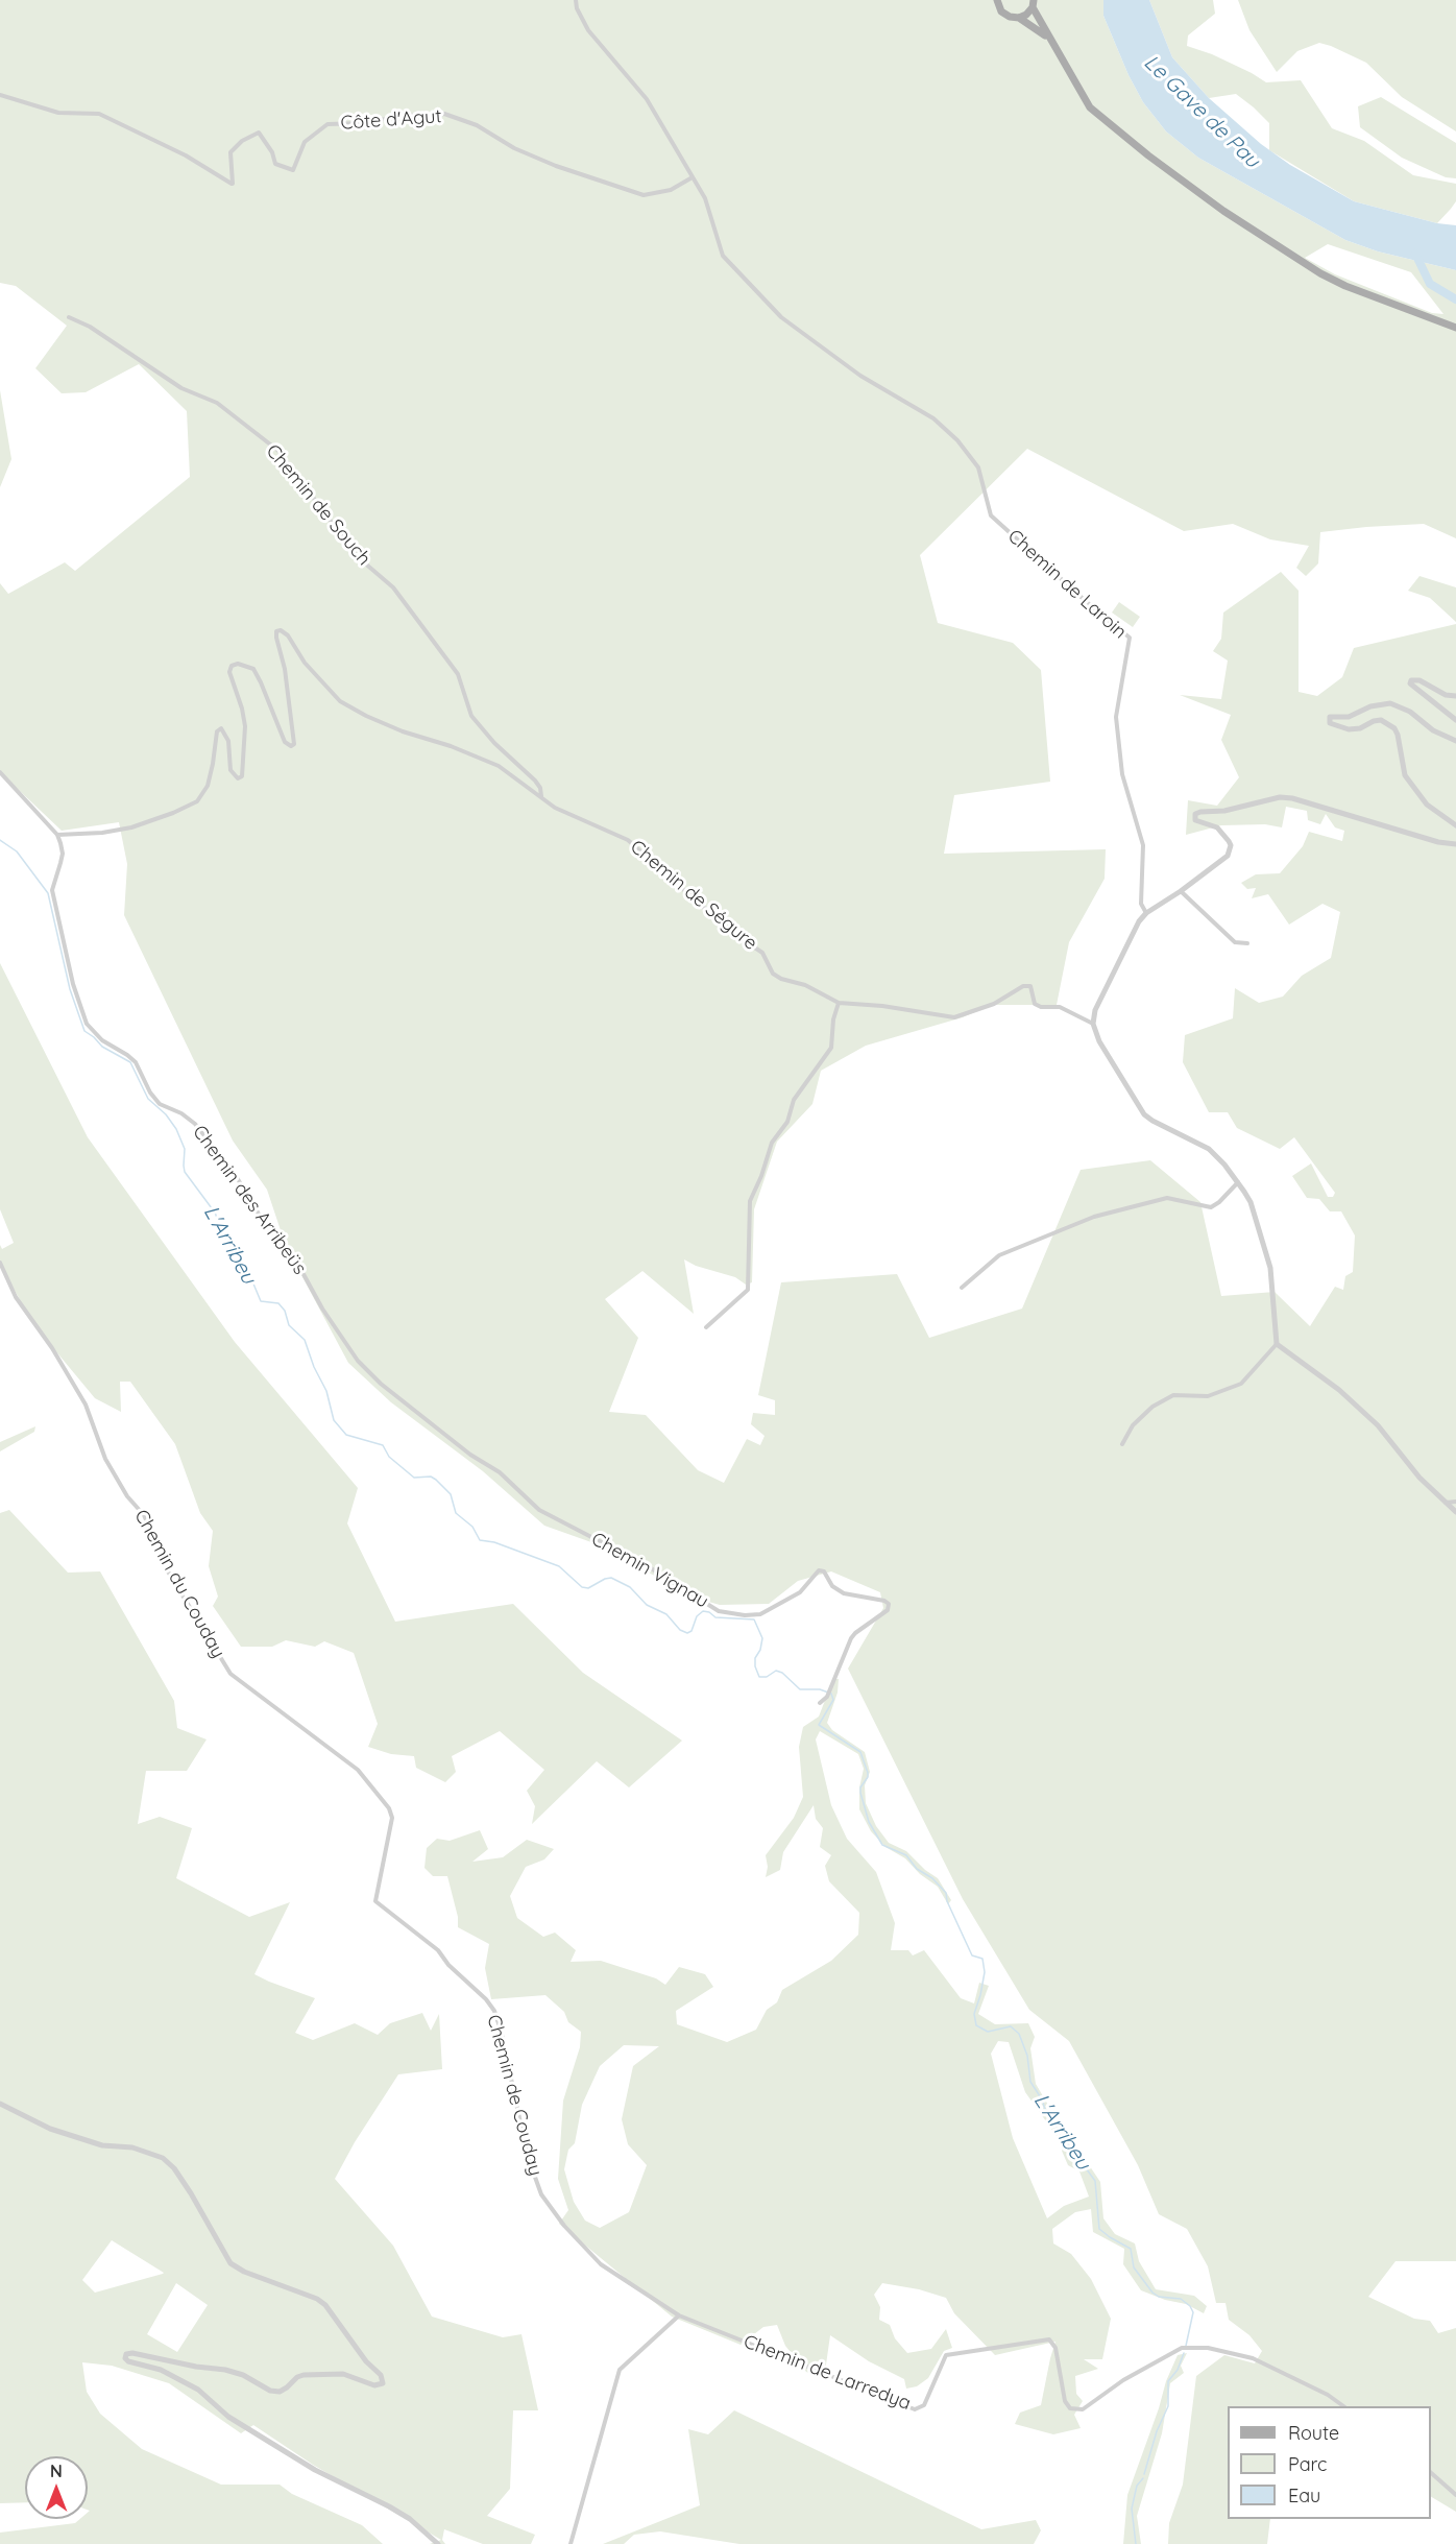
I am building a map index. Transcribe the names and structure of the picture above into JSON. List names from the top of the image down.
{
  "streets": {
    "street": [
      "Côte d'Agut",
      "Chemin de Souch",
      "Chemin de Laroin",
      "Chemin de Ségure",
      "Chemin des Arribeüs",
      "Chemin Vignau",
      "Chemin du Couday",
      "Chemin de Couday",
      "Chemin de Larredya"
    ]
  },
  "crossings": [
    ["Côte d'Agut", "Chemin de Laroin"],
    ["Chemin de Souch", "Chemin de Ségure"],
    ["Chemin des Arribeüs", "Chemin Vignau"],
    ["Chemin du Couday", "Chemin de Couday"],
    ["Chemin de Couday", "Chemin de Larredya"]
  ],
  "water": ["Le Gave de Pau", "L'Arribeu"],
  "legend": ["Route", "Parc", "Eau"],
  "north": "top"
}
